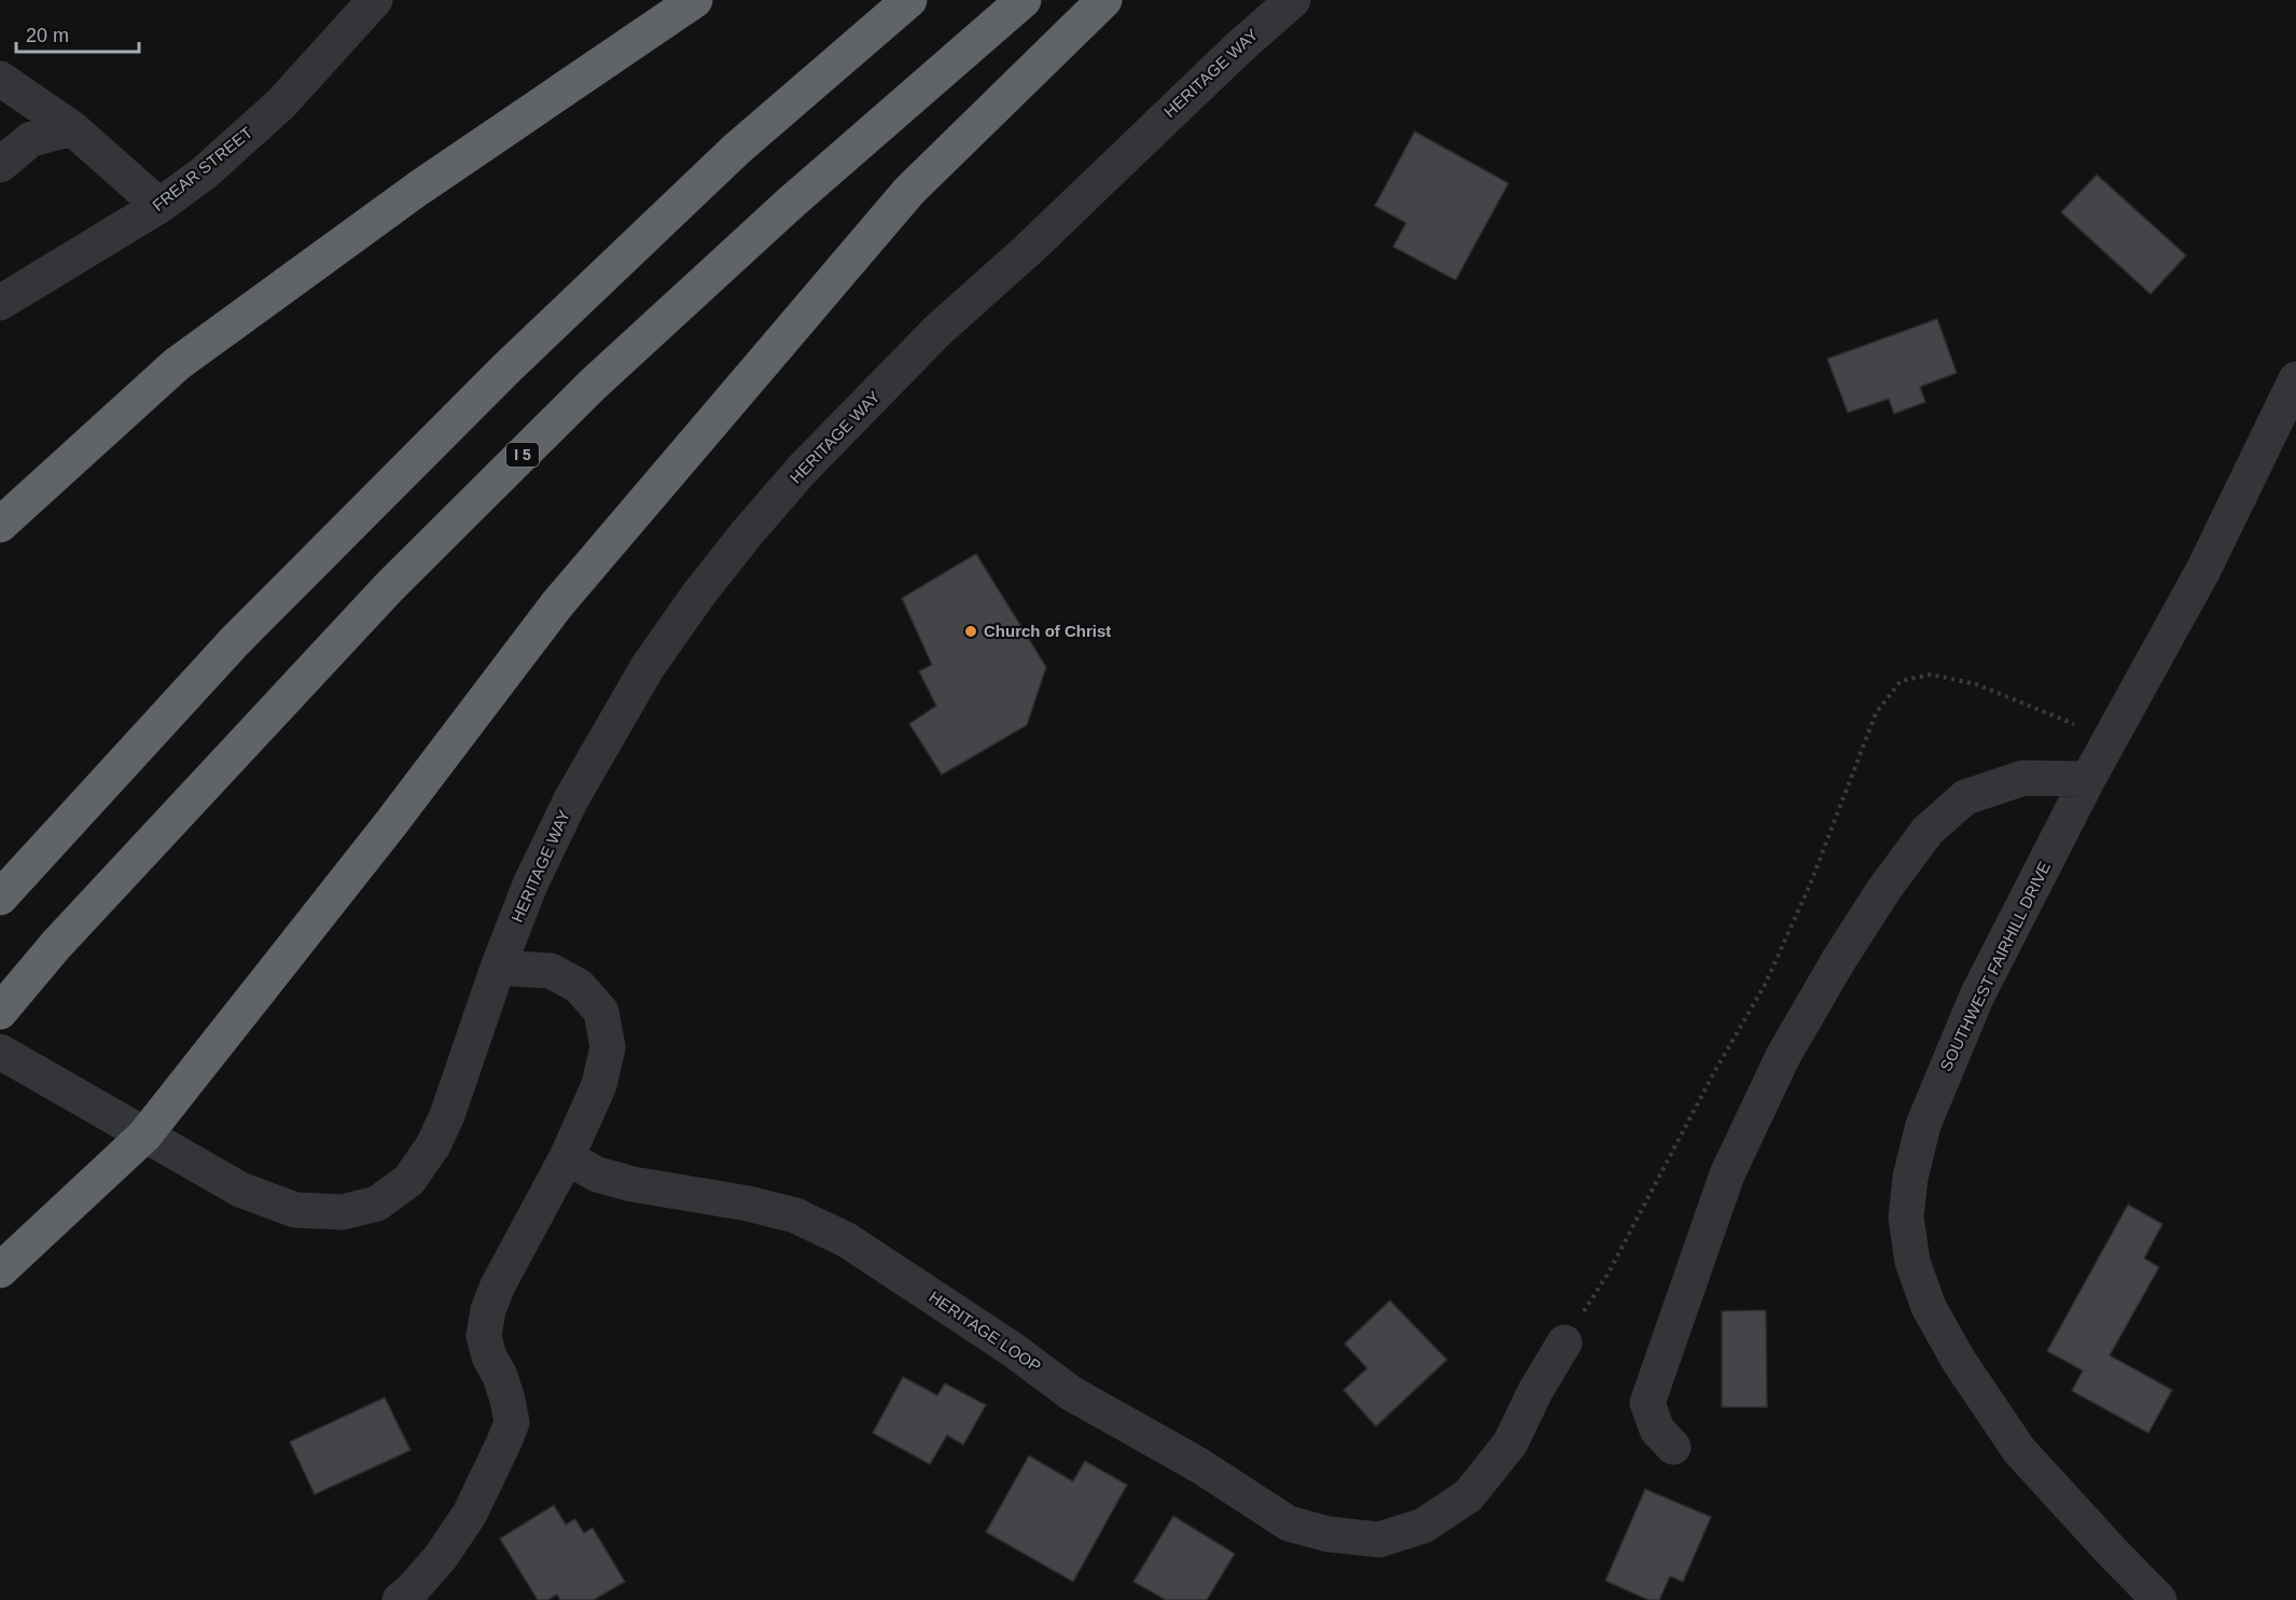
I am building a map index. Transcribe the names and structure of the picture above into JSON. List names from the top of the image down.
{
  "streets": {
    "highway": ["I 5"],
    "street": [
      "HERITAGE WAY",
      "FREAR STREET",
      "SOUTHWEST FAIRHILL DRIVE",
      "HERITAGE LOOP"
    ]
  },
  "places": ["Church of Christ"],
  "scale_bar": "20 m"
}
